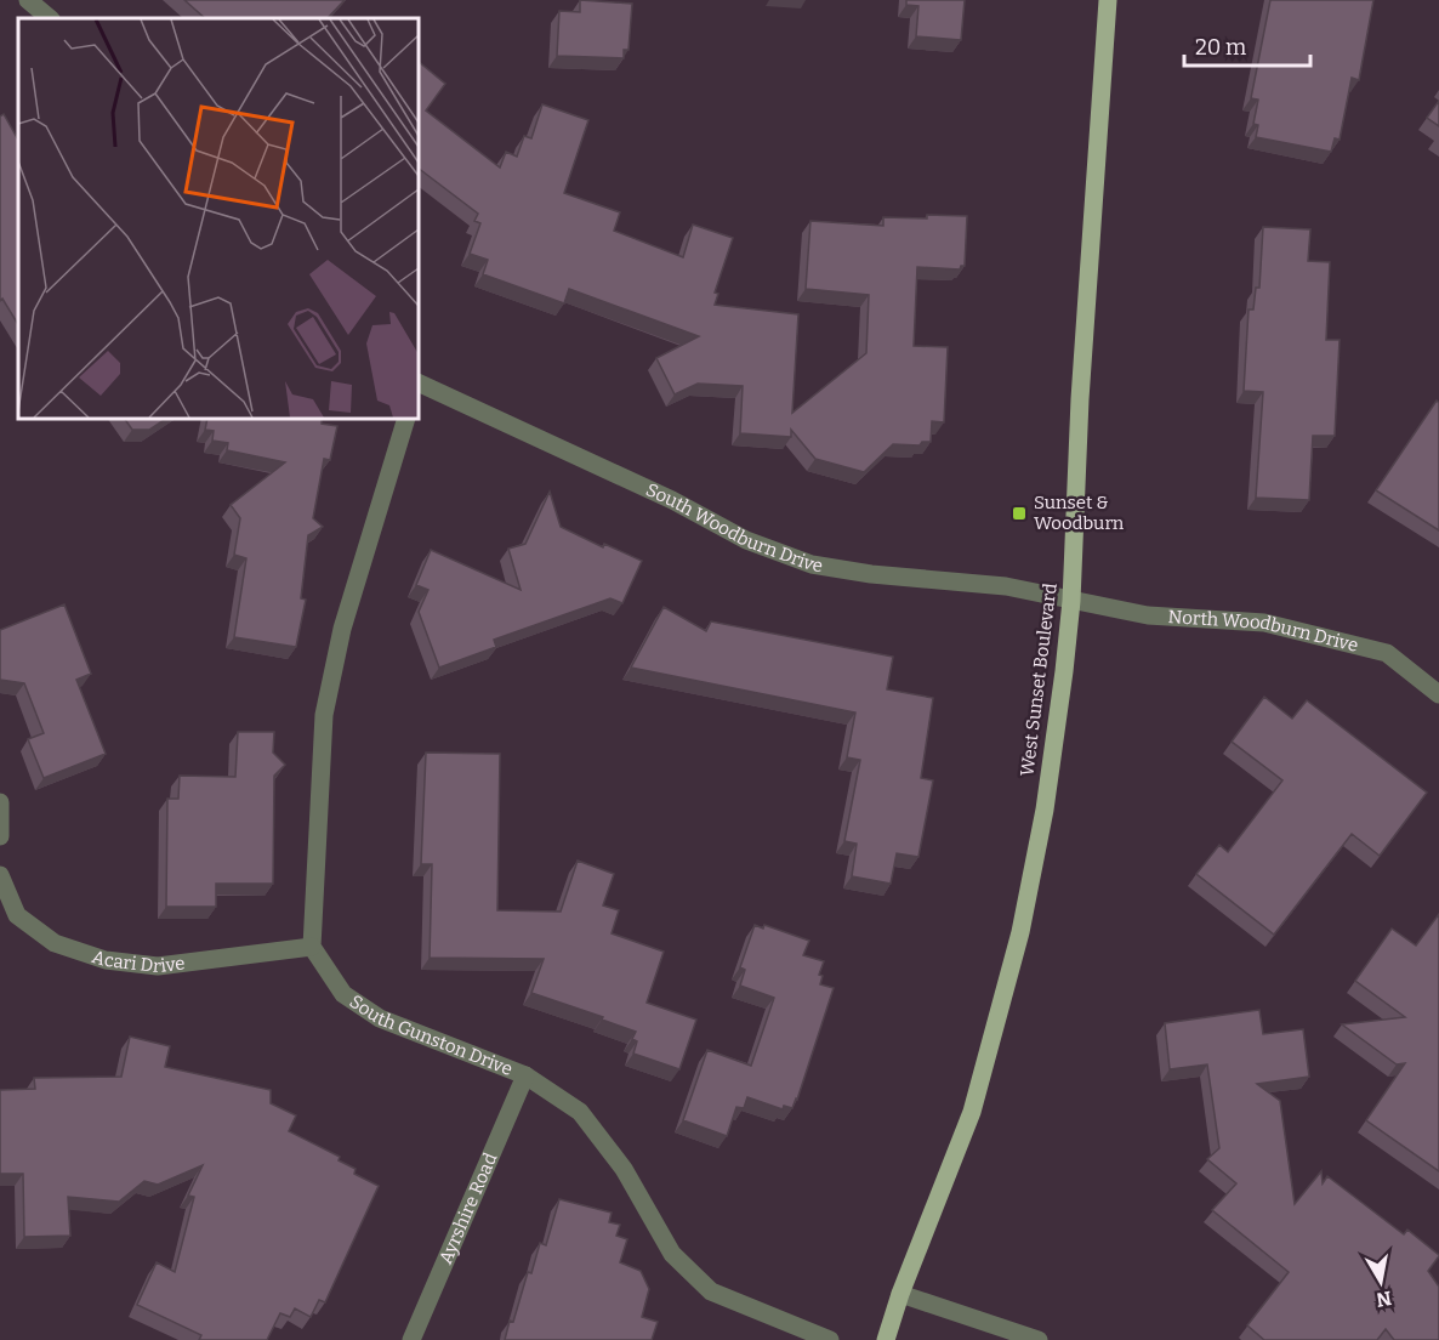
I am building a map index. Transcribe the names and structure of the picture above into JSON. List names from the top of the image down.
{
  "streets": {
    "main road": ["West Sunset Boulevard"],
    "street": [
      "South Woodburn Drive",
      "North Woodburn Drive",
      "Acari Drive",
      "South Gunston Drive",
      "Ayrshire Road"
    ]
  },
  "crossings": [
    ["South Woodburn Drive", "North Woodburn Drive"],
    ["South Woodburn Drive", "West Sunset Boulevard"],
    ["North Woodburn Drive", "West Sunset Boulevard"],
    ["Acari Drive", "South Gunston Drive"],
    ["South Gunston Drive", "Ayrshire Road"]
  ],
  "places": {
    "transit": ["Sunset & Woodburn"]
  },
  "scale_bar": "20 m",
  "north": "bottom"
}
